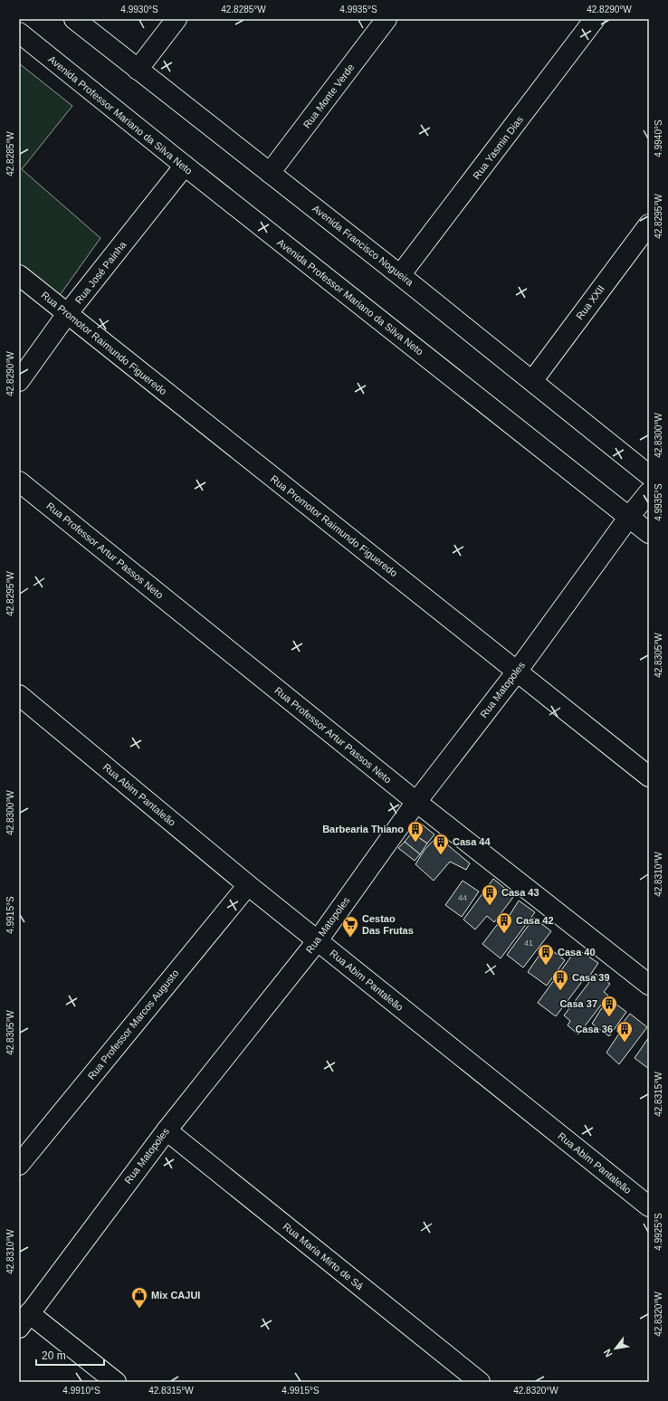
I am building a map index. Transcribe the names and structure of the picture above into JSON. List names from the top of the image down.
{
  "streets": {
    "street": [
      "Rua Monte Verde",
      "Avenida Professor Mariano da Silva Neto",
      "Rua Yasmin Dias",
      "Avenida Francisco Nogueira",
      "Rua José Painha",
      "Rua XXII",
      "Rua Promotor Raimundo Figueredo",
      "Rua Professor Artur Passos Neto",
      "Rua Matopoles",
      "Rua Abim Pantaleão",
      "Rua Professor Marcos Augusto",
      "Rua Maria Mirto de Sá"
    ]
  },
  "crossings": [
    ["Rua Monte Verde", "Avenida Francisco Nogueira"],
    ["Avenida Professor Mariano da Silva Neto", "Rua José Painha"],
    ["Avenida Professor Mariano da Silva Neto", "Rua Matopoles"],
    ["Rua Yasmin Dias", "Avenida Francisco Nogueira"],
    ["Avenida Francisco Nogueira", "Rua XXII"],
    ["Rua José Painha", "Rua Promotor Raimundo Figueredo"],
    ["Rua Promotor Raimundo Figueredo", "Rua Matopoles"],
    ["Rua Professor Artur Passos Neto", "Rua Matopoles"],
    ["Rua Matopoles", "Rua Abim Pantaleão"],
    ["Rua Matopoles", "Rua Maria Mirto de Sá"],
    ["Rua Abim Pantaleão", "Rua Professor Marcos Augusto"]
  ],
  "places": {
    "building": [
      "Barbearia Thiano",
      "Casa 44",
      "Casa 43",
      "Casa 42",
      "Casa 40",
      "Casa 39",
      "Casa 37",
      "Casa 36"
    ],
    "supermarket": ["Cestao Das Frutas"],
    "shop": ["Mix CAJUI"]
  },
  "house_numbers": ["44", "41"],
  "scale_bar": "20 m",
  "north": "bottom left",
  "coordinates": [
    "4.9930°S",
    "42.8285°W",
    "4.9935°S",
    "42.8290°W",
    "4.9940°S",
    "42.8295°W",
    "42.8300°W",
    "42.8305°W",
    "42.8310°W",
    "4.9915°S",
    "42.8315°W",
    "4.9925°S",
    "42.8320°W",
    "4.9910°S"
  ]
}
